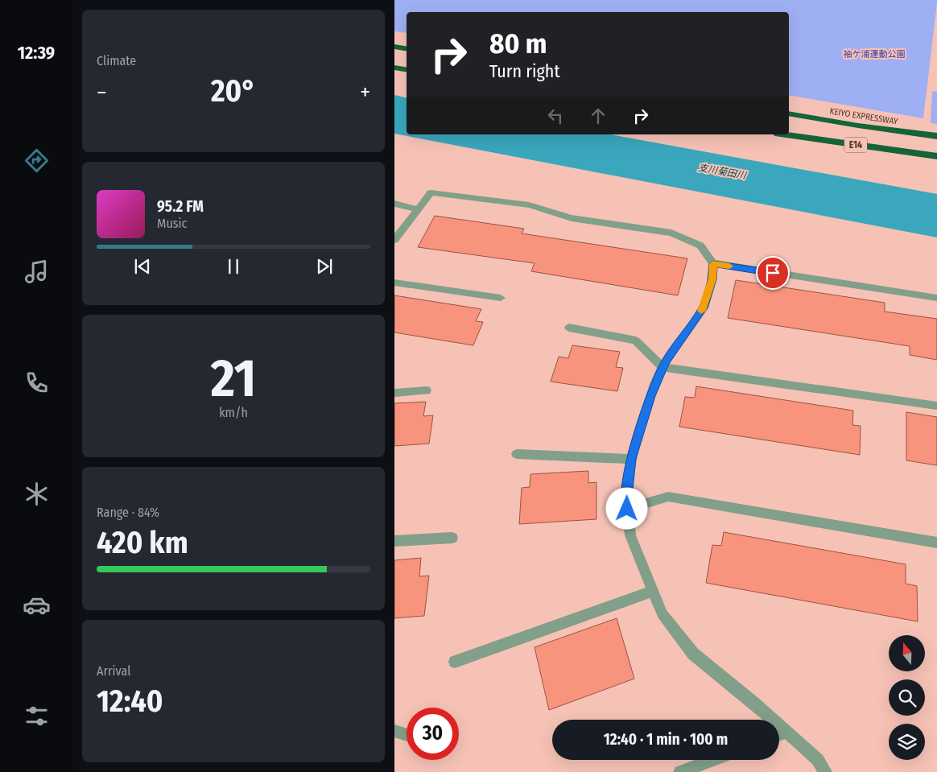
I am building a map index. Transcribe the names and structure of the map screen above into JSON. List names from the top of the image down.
{
  "streets": {
    "highway": ["KEIYO EXPRESSWAY", "E14"]
  },
  "water": ["支川菊田川"],
  "parks": ["袖ケ浦運動公園"],
  "north": "top",
  "page": {
    "tabs": "12:39",
    "tile": [
      "Climate",
      ["21", "km/h"],
      ["Range · 84%", "420 km"],
      ["Arrival", "12:40"]
    ],
    "turn": ["80 m", "Turn right"],
    "heat": ["−", "20°", "+"],
    "song": ["95.2 FM", "Music"],
    "limit": "30",
    "trip": "12:40 · 1 min · 100 m"
  }
}
